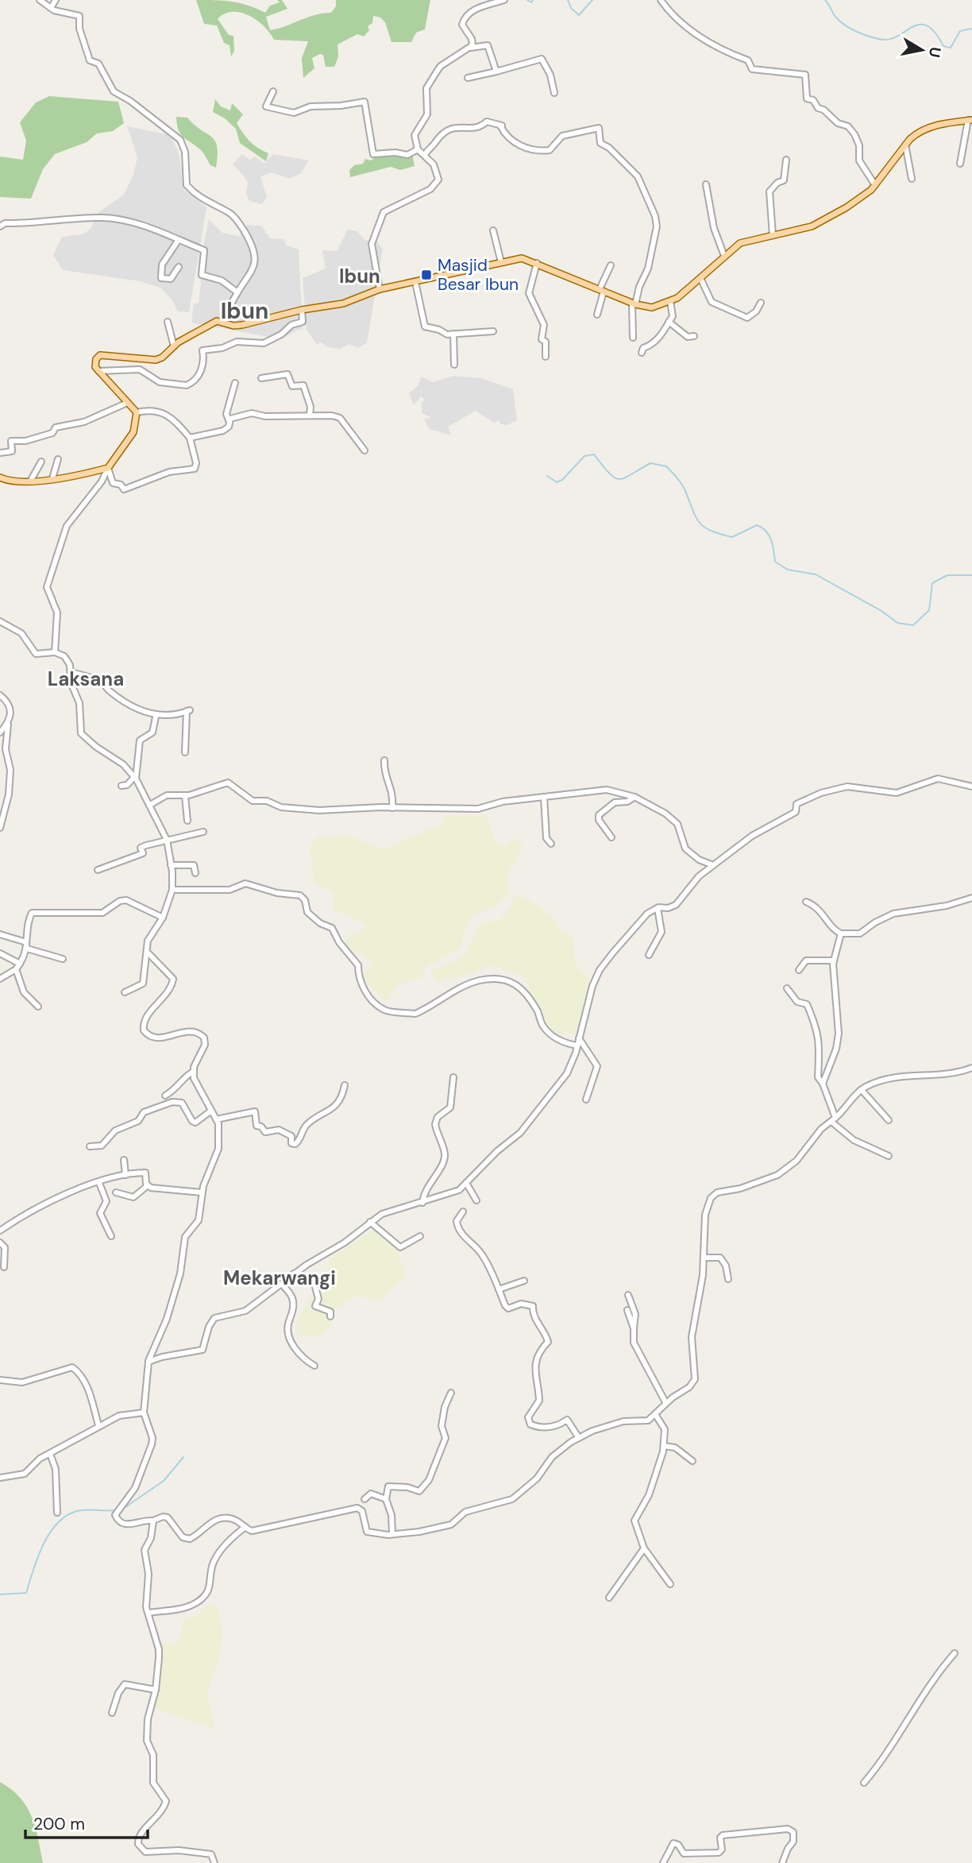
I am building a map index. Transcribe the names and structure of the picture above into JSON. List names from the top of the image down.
{
  "districts": [
    "Ibun",
    "Ibun",
    "Laksana",
    "Mekarwangi"
  ],
  "places": {
    "transit": ["Masjid Besar Ibun"]
  },
  "scale_bar": "200 m",
  "north": "right"
}
